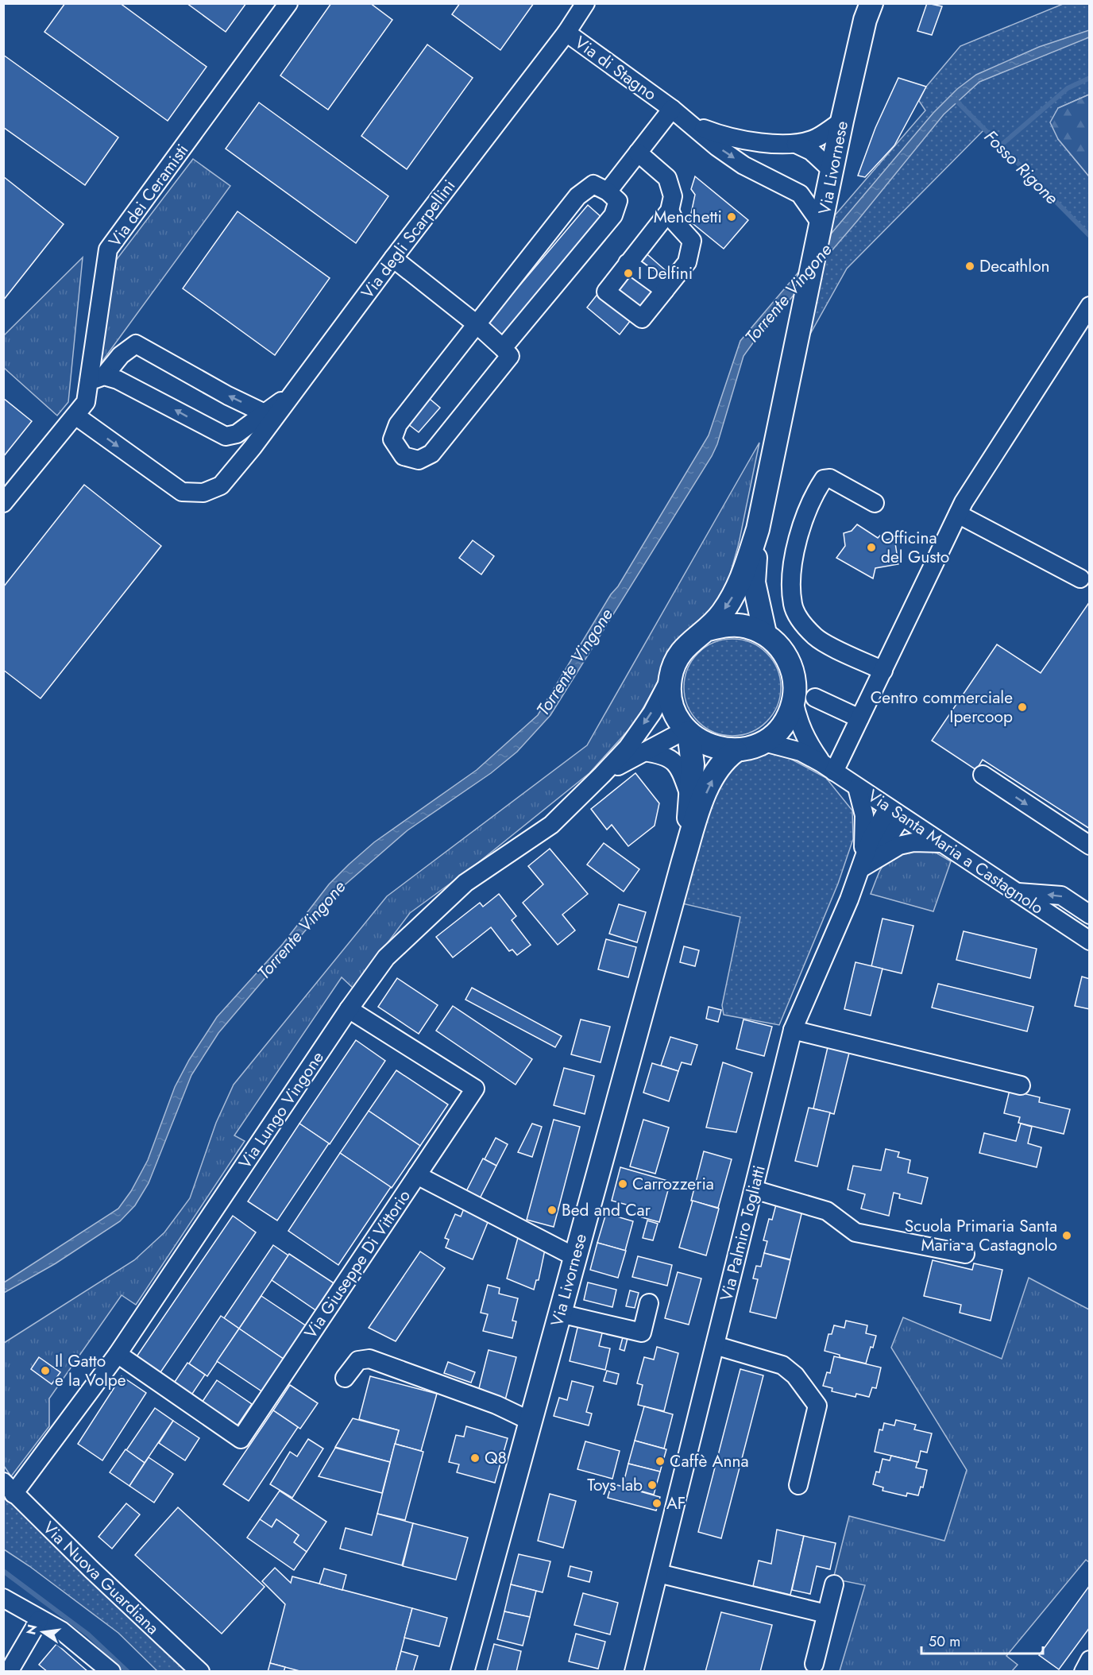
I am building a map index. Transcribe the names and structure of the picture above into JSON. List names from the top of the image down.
{
  "streets": {
    "main road": ["Via Livornese"],
    "street": [
      "Via di Stagno",
      "Via dei Ceramisti",
      "Via degli Scarpellini",
      "Via Santa Maria a Castagnolo",
      "Via Lungo Vingone",
      "Via Palmiro Togliatti",
      "Via Giuseppe Di Vittorio",
      "Via Nuova Guardiana"
    ]
  },
  "crossings": [
    ["Via di Stagno", "Via Livornese"],
    ["Via di Stagno", "Via degli Scarpellini"],
    ["Via Livornese", "Via Santa Maria a Castagnolo"],
    ["Via Livornese", "Via Lungo Vingone"],
    ["Via dei Ceramisti", "Via degli Scarpellini"],
    ["Via Santa Maria a Castagnolo", "Via Lungo Vingone"],
    ["Via Santa Maria a Castagnolo", "Via Palmiro Togliatti"],
    ["Via Lungo Vingone", "Via Giuseppe Di Vittorio"],
    ["Via Lungo Vingone", "Via Nuova Guardiana"]
  ],
  "water": ["Fosso Rigone", "Torrente Vingone"],
  "places": [
    "Menchetti",
    "Decathlon",
    "I Delfini",
    "Officina del Gusto",
    "Centro commerciale Ipercoop",
    "Carrozzeria",
    "Bed and Car",
    "Scuola Primaria Santa Maria a Castagnolo",
    "Il Gatto e la Volpe",
    "Q8",
    "Caffè Anna",
    "Toys lab",
    "AF"
  ],
  "scale_bar": "50 m",
  "north": "left"
}
